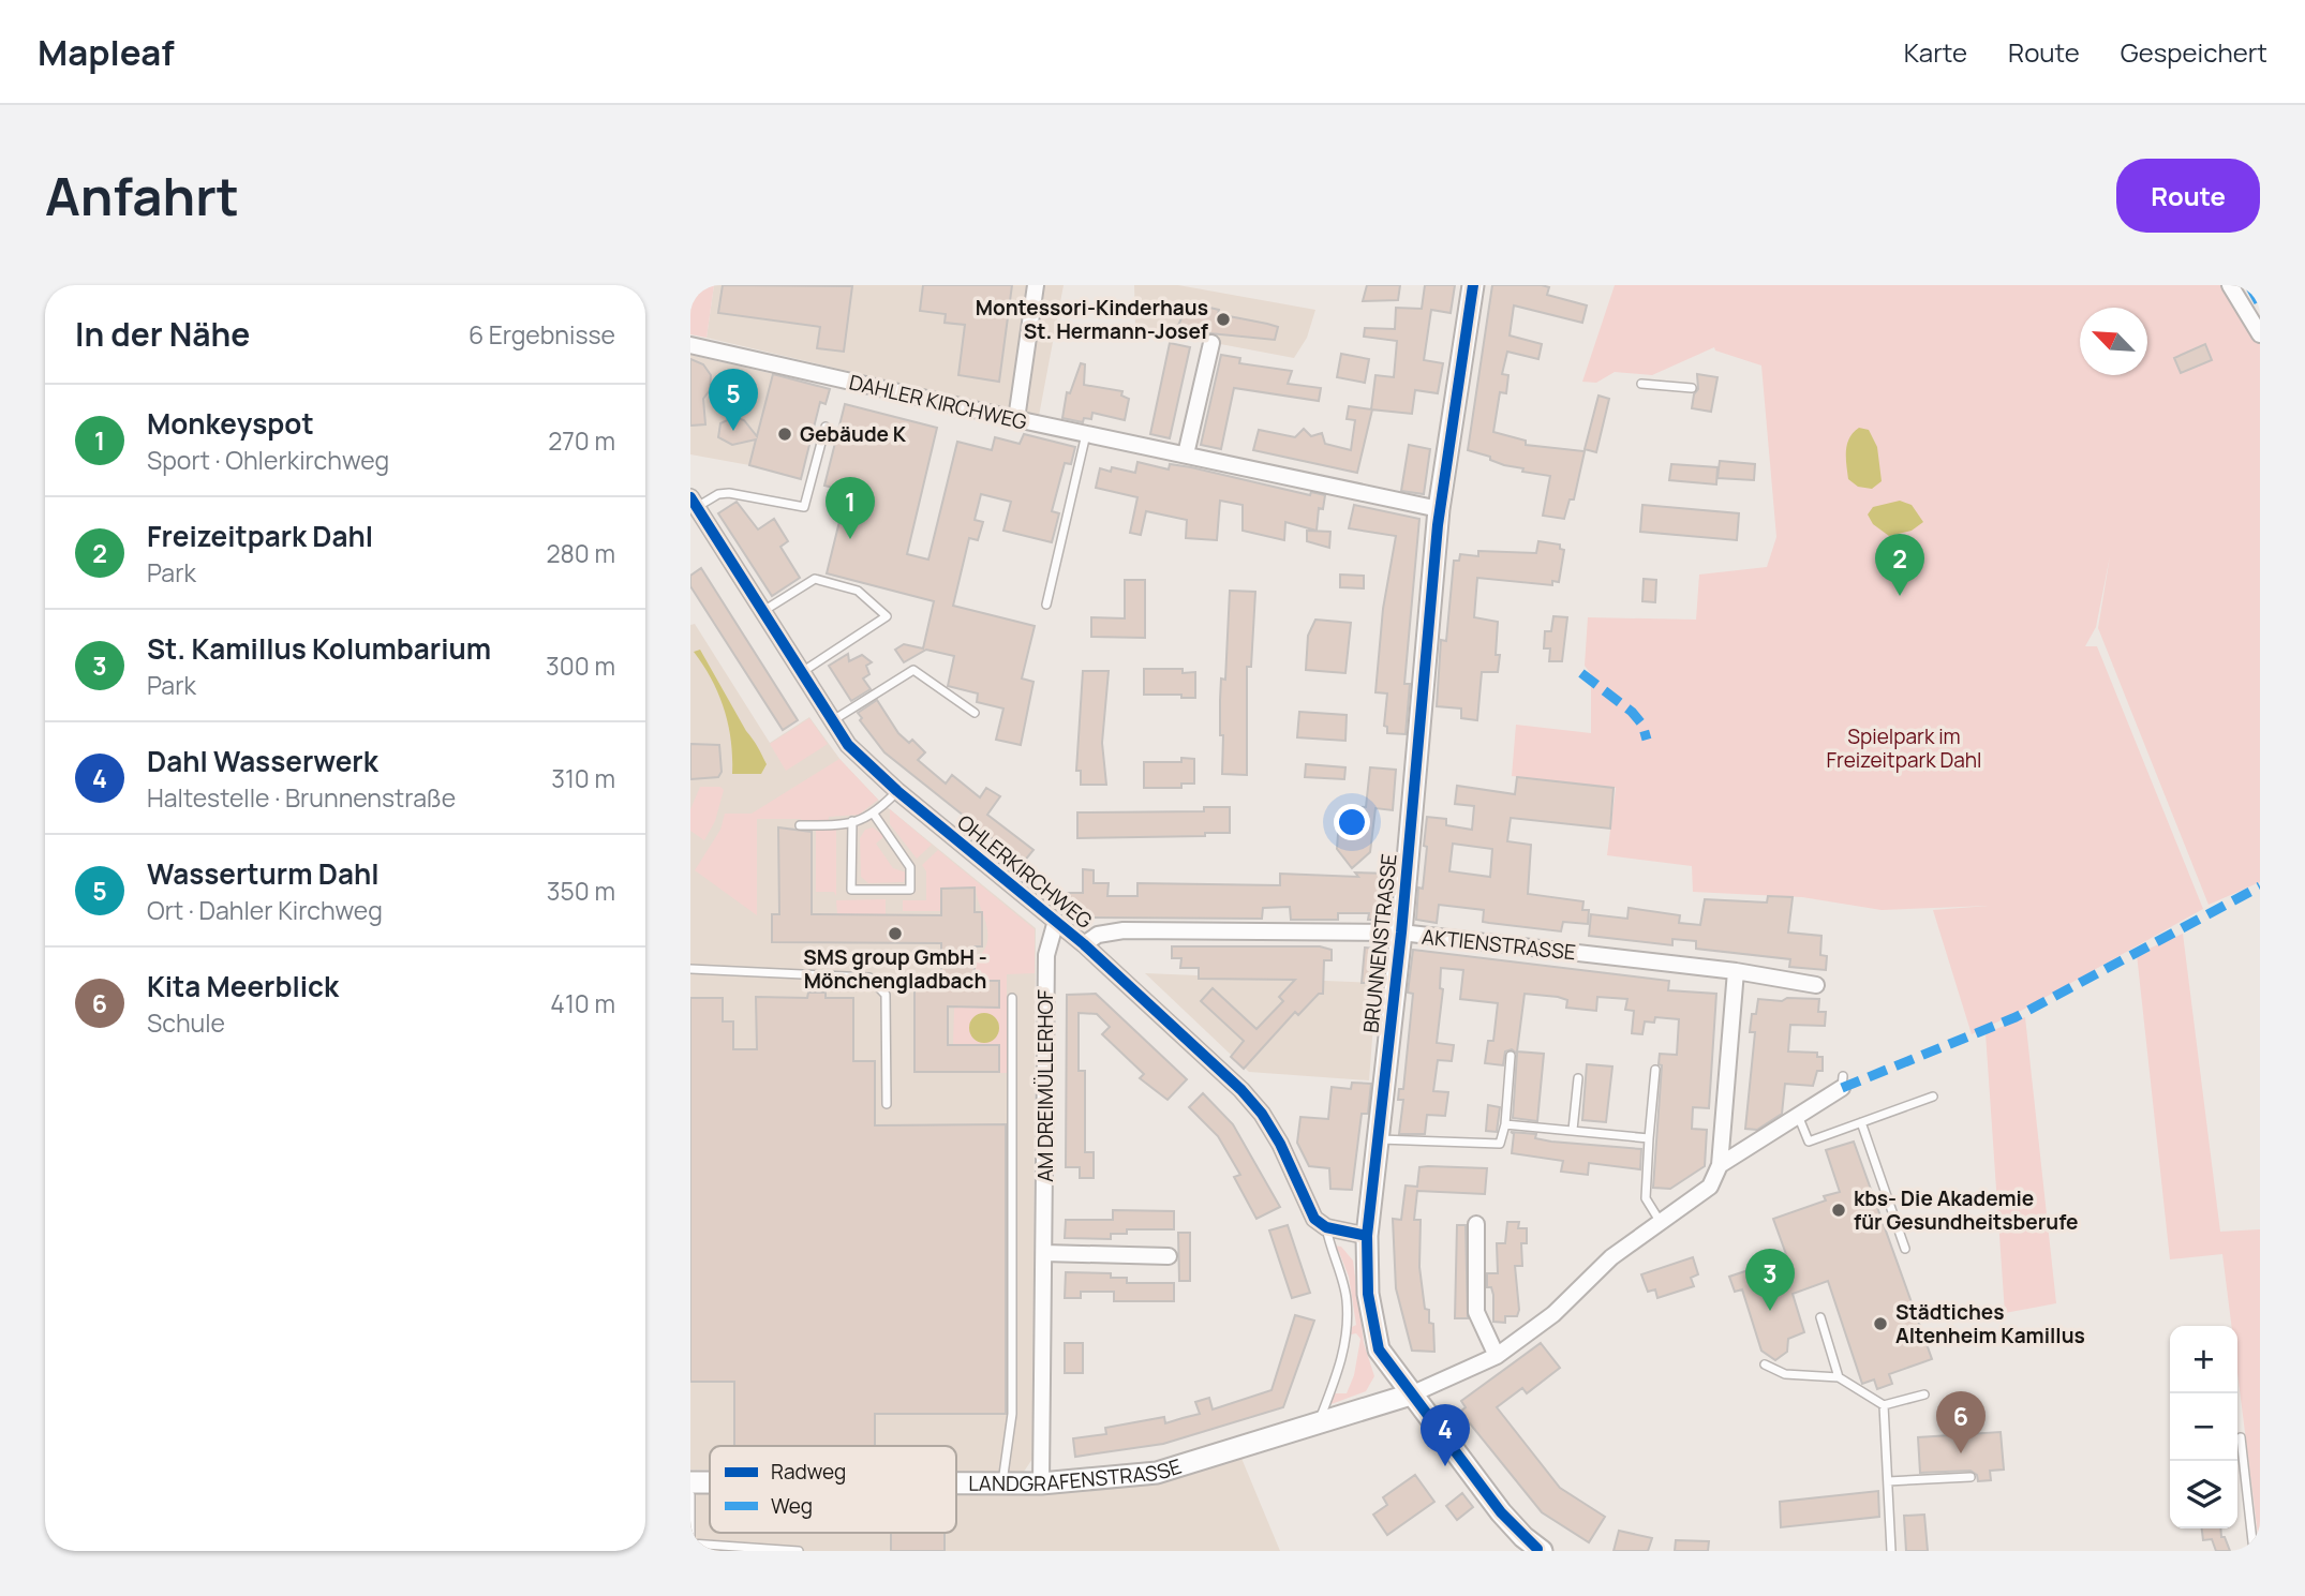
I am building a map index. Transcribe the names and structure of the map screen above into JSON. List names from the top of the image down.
{
  "streets": {
    "street": [
      "DAHLER KIRCHWEG",
      "OHLERKIRCHWEG",
      "BRUNNENSTRASSE",
      "AKTIENSTRASSE",
      "AM DREIMÜLLERHOF",
      "LANDGRAFENSTRASSE"
    ]
  },
  "crossings": [
    ["DAHLER KIRCHWEG", "BRUNNENSTRASSE"],
    ["OHLERKIRCHWEG", "AKTIENSTRASSE"],
    ["OHLERKIRCHWEG", "AM DREIMÜLLERHOF"],
    ["OHLERKIRCHWEG", "LANDGRAFENSTRASSE"],
    ["BRUNNENSTRASSE", "AKTIENSTRASSE"],
    ["BRUNNENSTRASSE", "LANDGRAFENSTRASSE"],
    ["AM DREIMÜLLERHOF", "LANDGRAFENSTRASSE"]
  ],
  "parks": ["Spielpark im Freizeitpark Dahl"],
  "places": [
    "Montessori-Kinderhaus St. Hermann-Josef",
    "Gebäude K",
    "SMS group GmbH - Mönchengladbach",
    "kbs- Die Akademie für Gesundheitsberufe",
    "Städtiches Altenheim Kamillus"
  ],
  "legend": ["Radweg", "Weg"],
  "north": "top left",
  "page": {
    "header": "Mapleaf",
    "nav": ["Karte", "Route", "Gespeichert"],
    "buttons": "Route",
    "title": "Anfahrt",
    "heading": ["In der Nähe", "6 Ergebnisse"],
    "pins": [
      "5",
      "1",
      "2",
      "3",
      "6",
      "4"
    ],
    "list": [
      {
        "mark": "1",
        "name": "Monkeyspot",
        "note": "Sport · Ohlerkirchweg",
        "value": "270 m"
      },
      {
        "mark": "2",
        "name": "Freizeitpark Dahl",
        "note": "Park",
        "value": "280 m"
      },
      {
        "mark": "3",
        "name": "St. Kamillus Kolumbarium",
        "note": "Park",
        "value": "300 m"
      },
      {
        "mark": "4",
        "name": "Dahl Wasserwerk",
        "note": "Haltestelle · Brunnenstraße",
        "value": "310 m"
      },
      {
        "mark": "5",
        "name": "Wasserturm Dahl",
        "note": "Ort · Dahler Kirchweg",
        "value": "350 m"
      },
      {
        "mark": "6",
        "name": "Kita Meerblick",
        "note": "Schule",
        "value": "410 m"
      }
    ],
    "map_buttons": ["+", "−"]
  }
}
